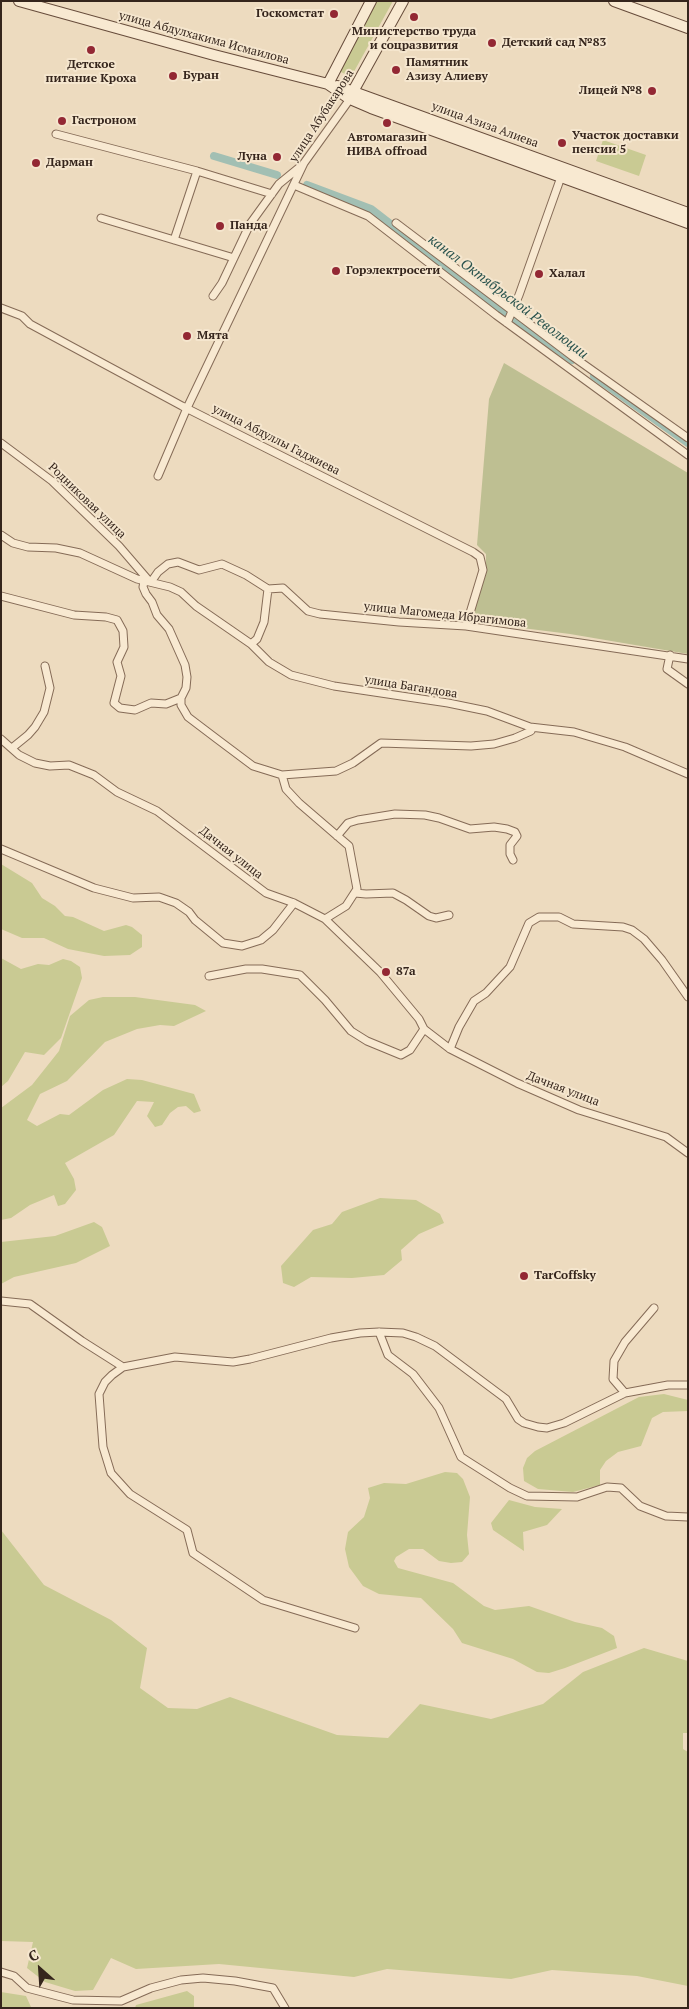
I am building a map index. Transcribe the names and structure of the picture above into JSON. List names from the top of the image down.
{
  "streets": {
    "main road": ["улица Абдулхакима Исмаилова", "улица Абубакарова", "улица Азиза Алиева"],
    "street": [
      "улица Абдуллы Гаджиева",
      "Родниковая улица",
      "улица Магомеда Ибрагимова",
      "улица Багандова",
      "Дачная улица"
    ]
  },
  "crossings": [
    ["улица Абдулхакима Исмаилова", "улица Абубакарова"],
    ["улица Абдулхакима Исмаилова", "улица Азиза Алиева"],
    ["улица Абубакарова", "улица Азиза Алиева"],
    ["улица Абубакарова", "улица Абдуллы Гаджиева"],
    ["улица Абдуллы Гаджиева", "улица Магомеда Ибрагимова"],
    ["Родниковая улица", "улица Магомеда Ибрагимова"],
    ["Родниковая улица", "улица Багандова"],
    ["улица Магомеда Ибрагимова", "улица Багандова"]
  ],
  "water": ["канал Октябрьской Революции"],
  "places": [
    "Госкомстат",
    "Министерство труда и соцразвития",
    "Детский сад №83",
    "Детское питание Кроха",
    "Памятник Азизу Алиеву",
    "Буран",
    "Лицей №8",
    "Гастроном",
    "Автомагазин НИВА offroad",
    "Участок доставки пенсии 5",
    "Луна",
    "Дарман",
    "Панда",
    "Горэлектросети",
    "Халал",
    "Мята",
    "87а",
    "TarCoffsky"
  ],
  "north": "top left"
}
